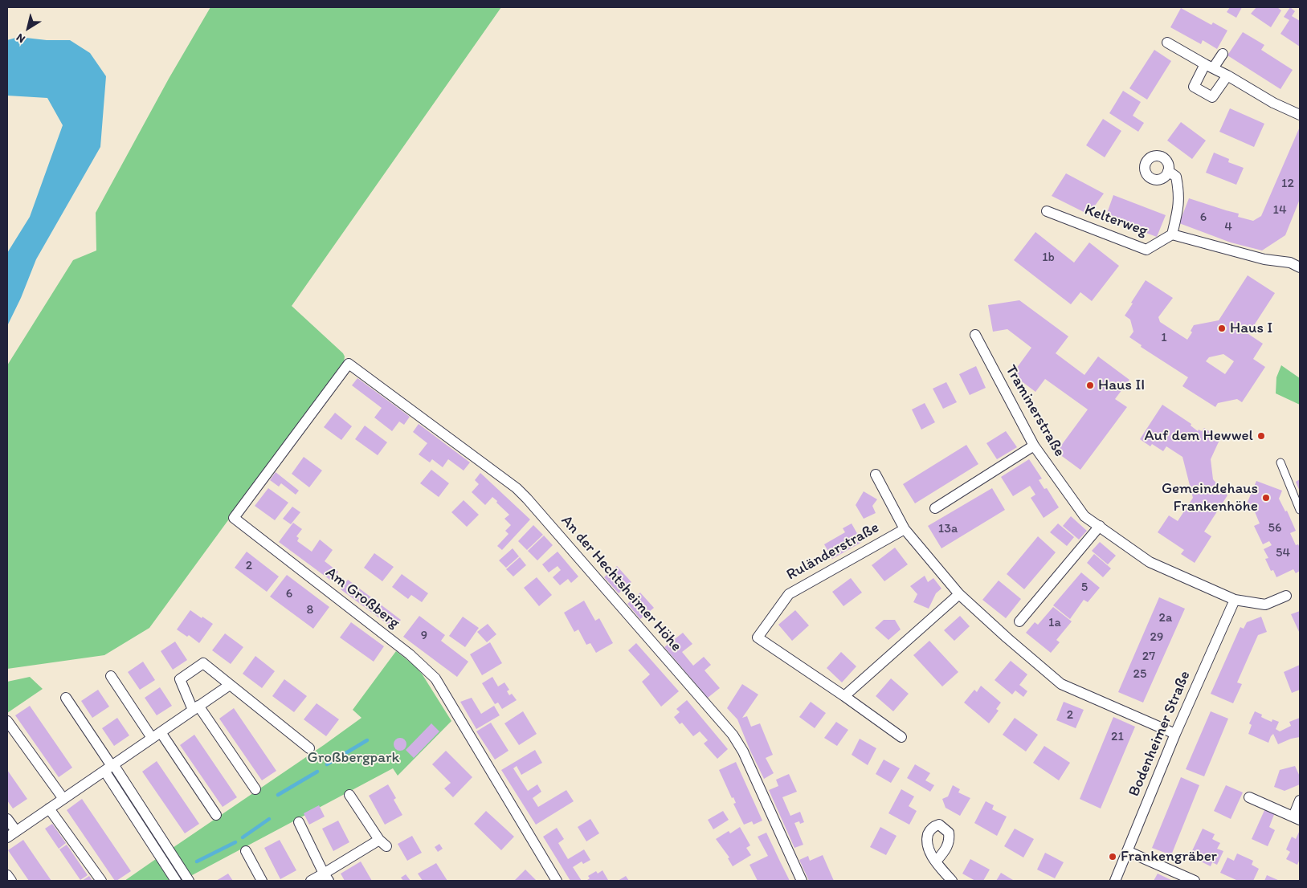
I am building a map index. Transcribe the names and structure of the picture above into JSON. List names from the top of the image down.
{
  "streets": {
    "street": [
      "Kelterweg",
      "Traminerstraße",
      "Ruländerstraße",
      "An der Hechtsheimer Höhe",
      "Am Großberg",
      "Bodenheimer Straße"
    ]
  },
  "crossings": [
    ["Traminerstraße", "Bodenheimer Straße"],
    ["Ruländerstraße", "Bodenheimer Straße"],
    ["An der Hechtsheimer Höhe", "Am Großberg"]
  ],
  "parks": ["Großbergpark"],
  "places": [
    "Haus I",
    "Haus II",
    "Auf dem Hewwel",
    "Gemeindehaus Frankenhöhe",
    "Frankengräber"
  ],
  "house_numbers": [
    "12",
    "14",
    "6",
    "4",
    "1b",
    "1",
    "56",
    "13a",
    "54",
    "2",
    "5",
    "6",
    "8",
    "2a",
    "1a",
    "9",
    "29",
    "27",
    "25",
    "2",
    "21"
  ],
  "north": "bottom left"
}
